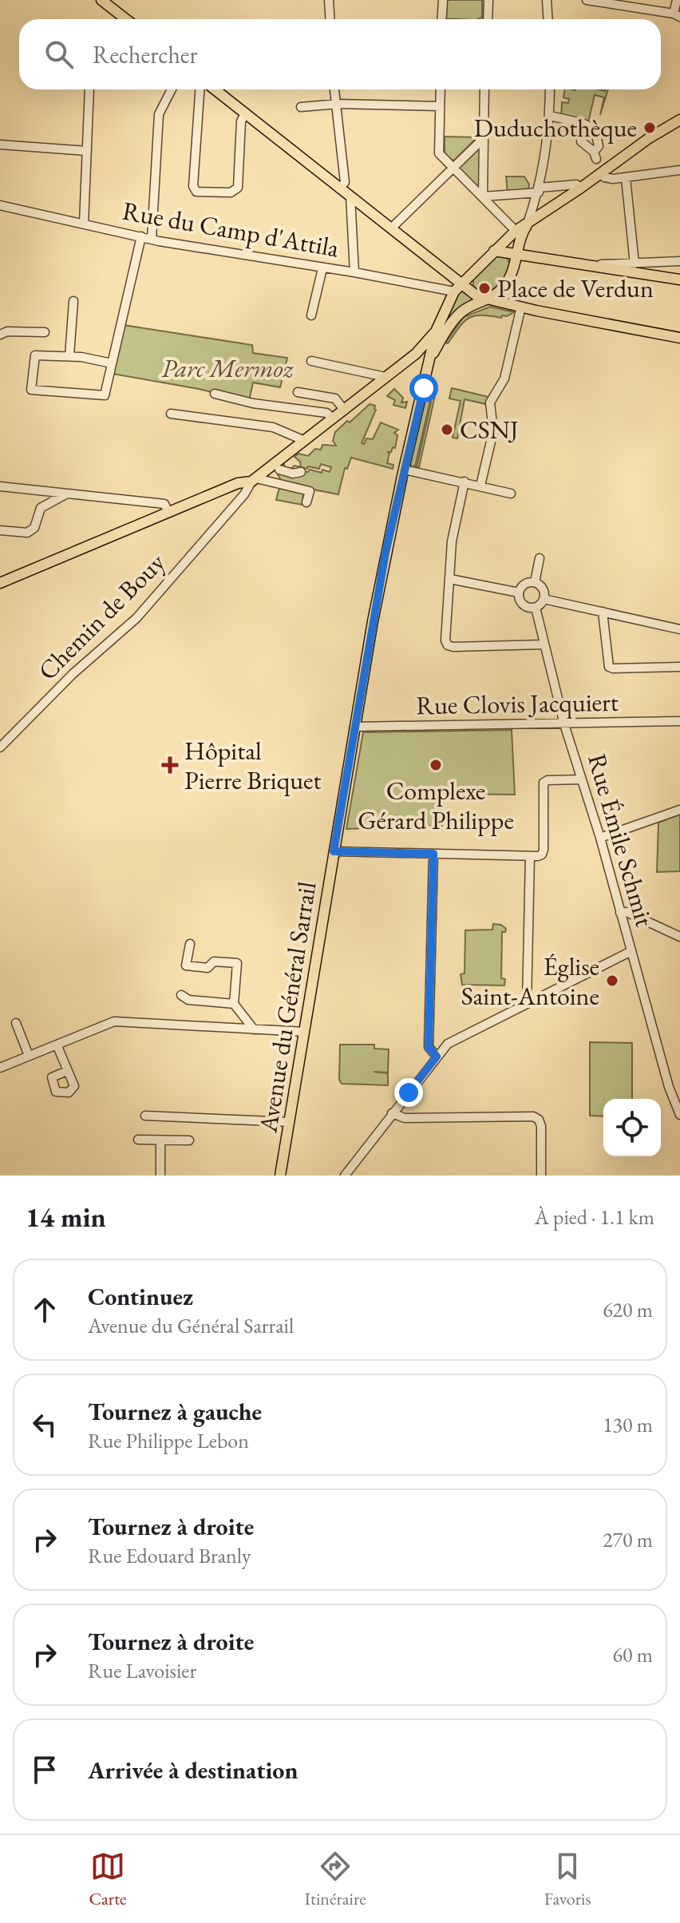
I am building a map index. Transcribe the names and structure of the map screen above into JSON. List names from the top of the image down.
{
  "streets": {
    "main road": ["Avenue du Général Sarrail"],
    "street": [
      "Rue du Camp d'Attila",
      "Chemin de Bouy",
      "Rue Clovis Jacquiert",
      "Rue Émile Schmit"
    ]
  },
  "crossings": [
    ["Rue Clovis Jacquiert", "Rue Émile Schmit"],
    ["Rue Clovis Jacquiert", "Avenue du Général Sarrail"]
  ],
  "parks": ["Parc Mermoz"],
  "places": {
    "other": [
      "Duduchothèque",
      "Place de Verdun",
      "CSNJ",
      "Complexe Gérard Philippe",
      "Église Saint-Antoine"
    ],
    "health": ["Hôpital Pierre Briquet"]
  },
  "page": {
    "search": "Rechercher",
    "heading": ["14 min", "À pied · 1.1 km"],
    "list": [
      ["Continuez", "Avenue du Général Sarrail", "620 m"],
      ["Tournez à gauche", "Rue Philippe Lebon", "130 m"],
      ["Tournez à droite", "Rue Edouard Branly", "270 m"],
      ["Tournez à droite", "Rue Lavoisier", "60 m"],
      "Arrivée à destination"
    ],
    "nav": ["Carte", "Itinéraire", "Favoris"]
  }
}
